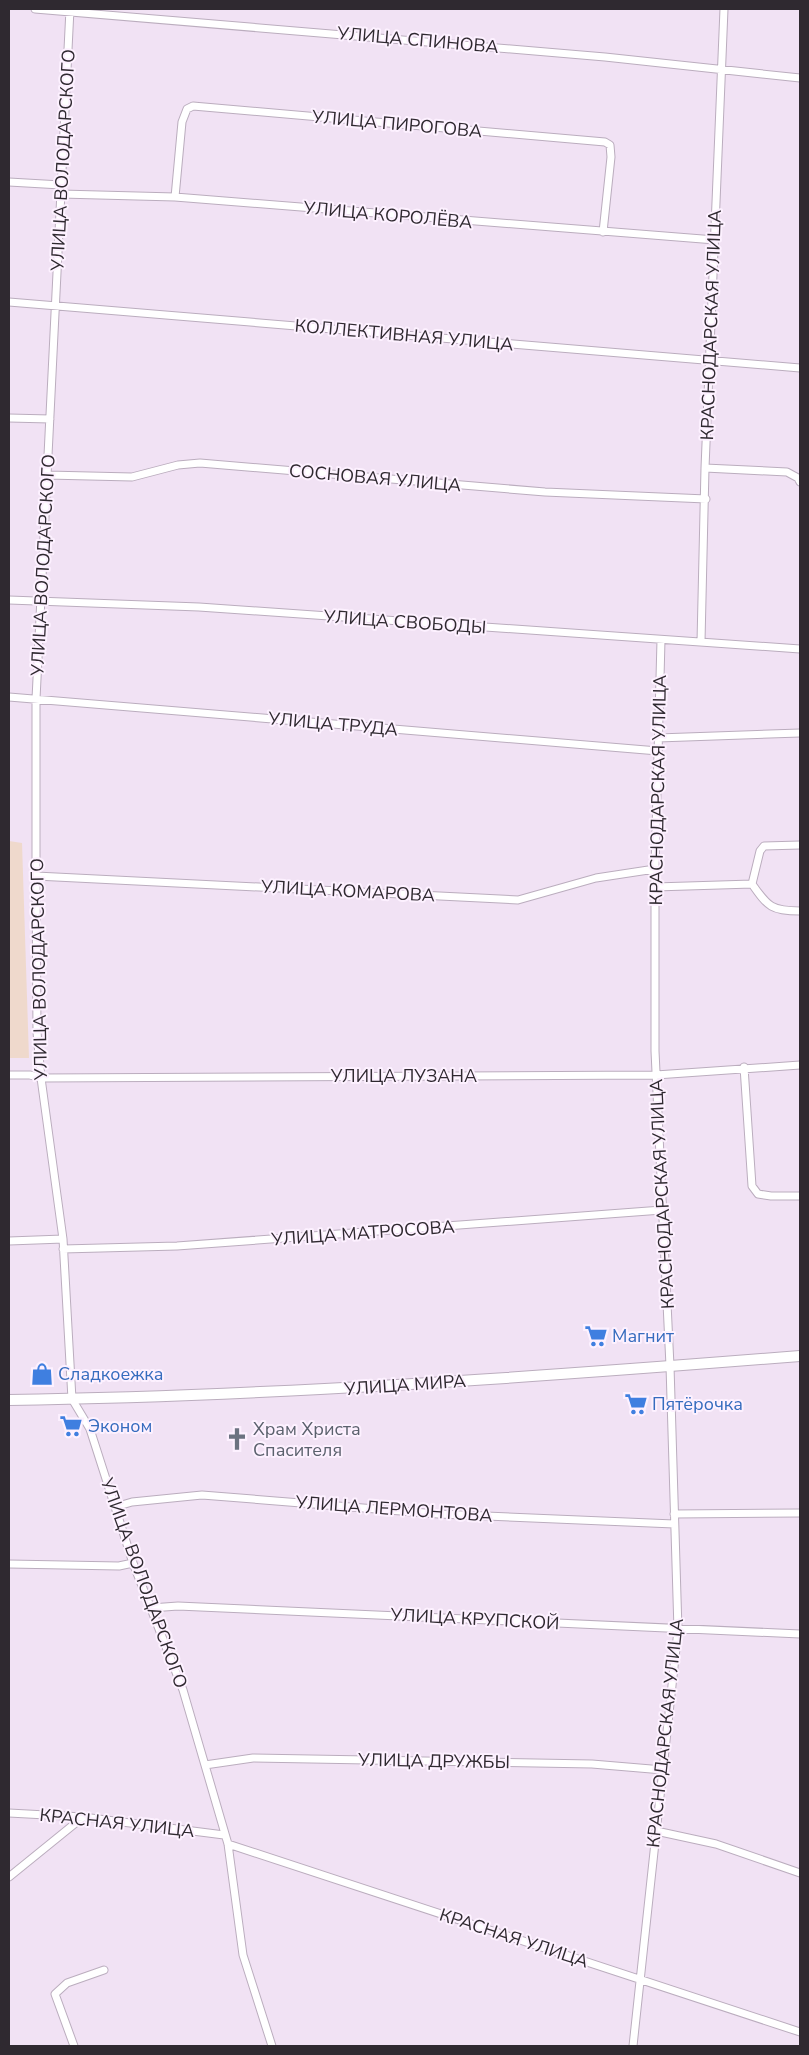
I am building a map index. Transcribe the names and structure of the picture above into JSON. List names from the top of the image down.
{
  "streets": {
    "main road": ["УЛИЦА МИРА"],
    "street": [
      "УЛИЦА СПИНОВА",
      "УЛИЦА ПИРОГОВА",
      "УЛИЦА ВОЛОДАРСКОГО",
      "УЛИЦА КОРОЛЁВА",
      "КРАСНОДАРСКАЯ УЛИЦА",
      "КОЛЛЕКТИВНАЯ УЛИЦА",
      "СОСНОВАЯ УЛИЦА",
      "УЛИЦА СВОБОДЫ",
      "УЛИЦА ТРУДА",
      "УЛИЦА КОМАРОВА",
      "УЛИЦА ЛУЗАНА",
      "УЛИЦА МАТРОСОВА",
      "УЛИЦА ЛЕРМОНТОВА",
      "УЛИЦА КРУПСКОЙ",
      "УЛИЦА ДРУЖБЫ",
      "КРАСНАЯ УЛИЦА"
    ]
  },
  "crossings": [
    ["УЛИЦА СПИНОВА", "УЛИЦА ВОЛОДАРСКОГО"],
    ["УЛИЦА СПИНОВА", "КРАСНОДАРСКАЯ УЛИЦА"],
    ["УЛИЦА ПИРОГОВА", "УЛИЦА КОРОЛЁВА"],
    ["УЛИЦА ВОЛОДАРСКОГО", "УЛИЦА КОРОЛЁВА"],
    ["УЛИЦА ВОЛОДАРСКОГО", "КОЛЛЕКТИВНАЯ УЛИЦА"],
    ["УЛИЦА ВОЛОДАРСКОГО", "СОСНОВАЯ УЛИЦА"],
    ["УЛИЦА ВОЛОДАРСКОГО", "УЛИЦА СВОБОДЫ"],
    ["УЛИЦА ВОЛОДАРСКОГО", "УЛИЦА ТРУДА"],
    ["УЛИЦА ВОЛОДАРСКОГО", "УЛИЦА КОМАРОВА"],
    ["УЛИЦА ВОЛОДАРСКОГО", "УЛИЦА ЛУЗАНА"],
    ["УЛИЦА ВОЛОДАРСКОГО", "УЛИЦА МАТРОСОВА"],
    ["УЛИЦА ВОЛОДАРСКОГО", "УЛИЦА МИРА"],
    ["УЛИЦА ВОЛОДАРСКОГО", "УЛИЦА ЛЕРМОНТОВА"],
    ["УЛИЦА ВОЛОДАРСКОГО", "УЛИЦА КРУПСКОЙ"],
    ["УЛИЦА ВОЛОДАРСКОГО", "УЛИЦА ДРУЖБЫ"],
    ["УЛИЦА ВОЛОДАРСКОГО", "КРАСНАЯ УЛИЦА"],
    ["УЛИЦА КОРОЛЁВА", "КРАСНОДАРСКАЯ УЛИЦА"],
    ["КРАСНОДАРСКАЯ УЛИЦА", "КОЛЛЕКТИВНАЯ УЛИЦА"],
    ["КРАСНОДАРСКАЯ УЛИЦА", "СОСНОВАЯ УЛИЦА"],
    ["КРАСНОДАРСКАЯ УЛИЦА", "УЛИЦА СВОБОДЫ"],
    ["КРАСНОДАРСКАЯ УЛИЦА", "УЛИЦА ТРУДА"],
    ["КРАСНОДАРСКАЯ УЛИЦА", "УЛИЦА КОМАРОВА"],
    ["КРАСНОДАРСКАЯ УЛИЦА", "УЛИЦА ЛУЗАНА"],
    ["КРАСНОДАРСКАЯ УЛИЦА", "УЛИЦА МАТРОСОВА"],
    ["КРАСНОДАРСКАЯ УЛИЦА", "УЛИЦА МИРА"],
    ["КРАСНОДАРСКАЯ УЛИЦА", "УЛИЦА ЛЕРМОНТОВА"],
    ["КРАСНОДАРСКАЯ УЛИЦА", "УЛИЦА КРУПСКОЙ"],
    ["КРАСНОДАРСКАЯ УЛИЦА", "УЛИЦА ДРУЖБЫ"],
    ["КРАСНОДАРСКАЯ УЛИЦА", "КРАСНАЯ УЛИЦА"]
  ],
  "places": {
    "supermarket": ["Магнит", "Пятёрочка", "Эконом"],
    "shop": ["Сладкоежка"],
    "church": ["Храм Христа Спасителя"]
  }
}
